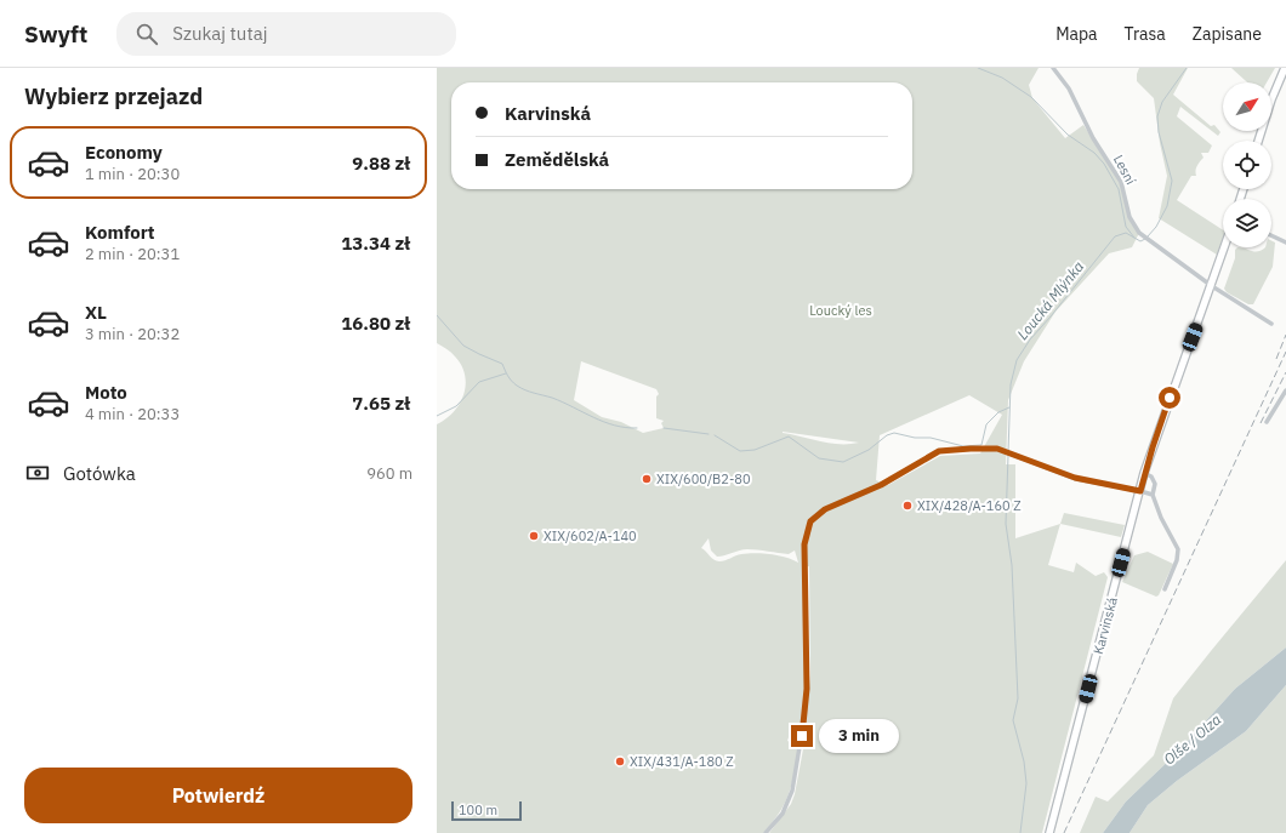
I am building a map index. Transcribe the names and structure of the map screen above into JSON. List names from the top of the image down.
{
  "streets": {
    "main road": ["Karvinská"],
    "street": ["Lesní"]
  },
  "crossings": [
    ["Lesní", "Karvinská"]
  ],
  "water": ["Loucká Mlýnka", "Olše / Olza"],
  "parks": ["Loucký les"],
  "places": [
    "XIX/600/B2-80",
    "XIX/428/A-160 Z",
    "XIX/602/A-140",
    "XIX/431/A-180 Z"
  ],
  "scale_bar": "100 m",
  "north": "top right",
  "page": {
    "header": "Swyft",
    "search": "Szukaj tutaj",
    "nav": ["Mapa", "Trasa", "Zapisane"],
    "heading": "Wybierz przejazd",
    "banner": ["Karvinská", "Zemědělská"],
    "list": [
      {
        "name": "Economy",
        "note": "1 min · 20:30",
        "value": "9.88 zł"
      },
      {
        "name": "Komfort",
        "note": "2 min · 20:31",
        "value": "13.34 zł"
      },
      {
        "name": "XL",
        "note": "3 min · 20:32",
        "value": "16.80 zł"
      },
      {
        "name": "Moto",
        "note": "4 min · 20:33",
        "value": "7.65 zł"
      }
    ],
    "pay": ["Gotówka", "960 m"],
    "bubble": "3 min",
    "buttons": "Potwierdź",
    "scale": "100 m"
  }
}
